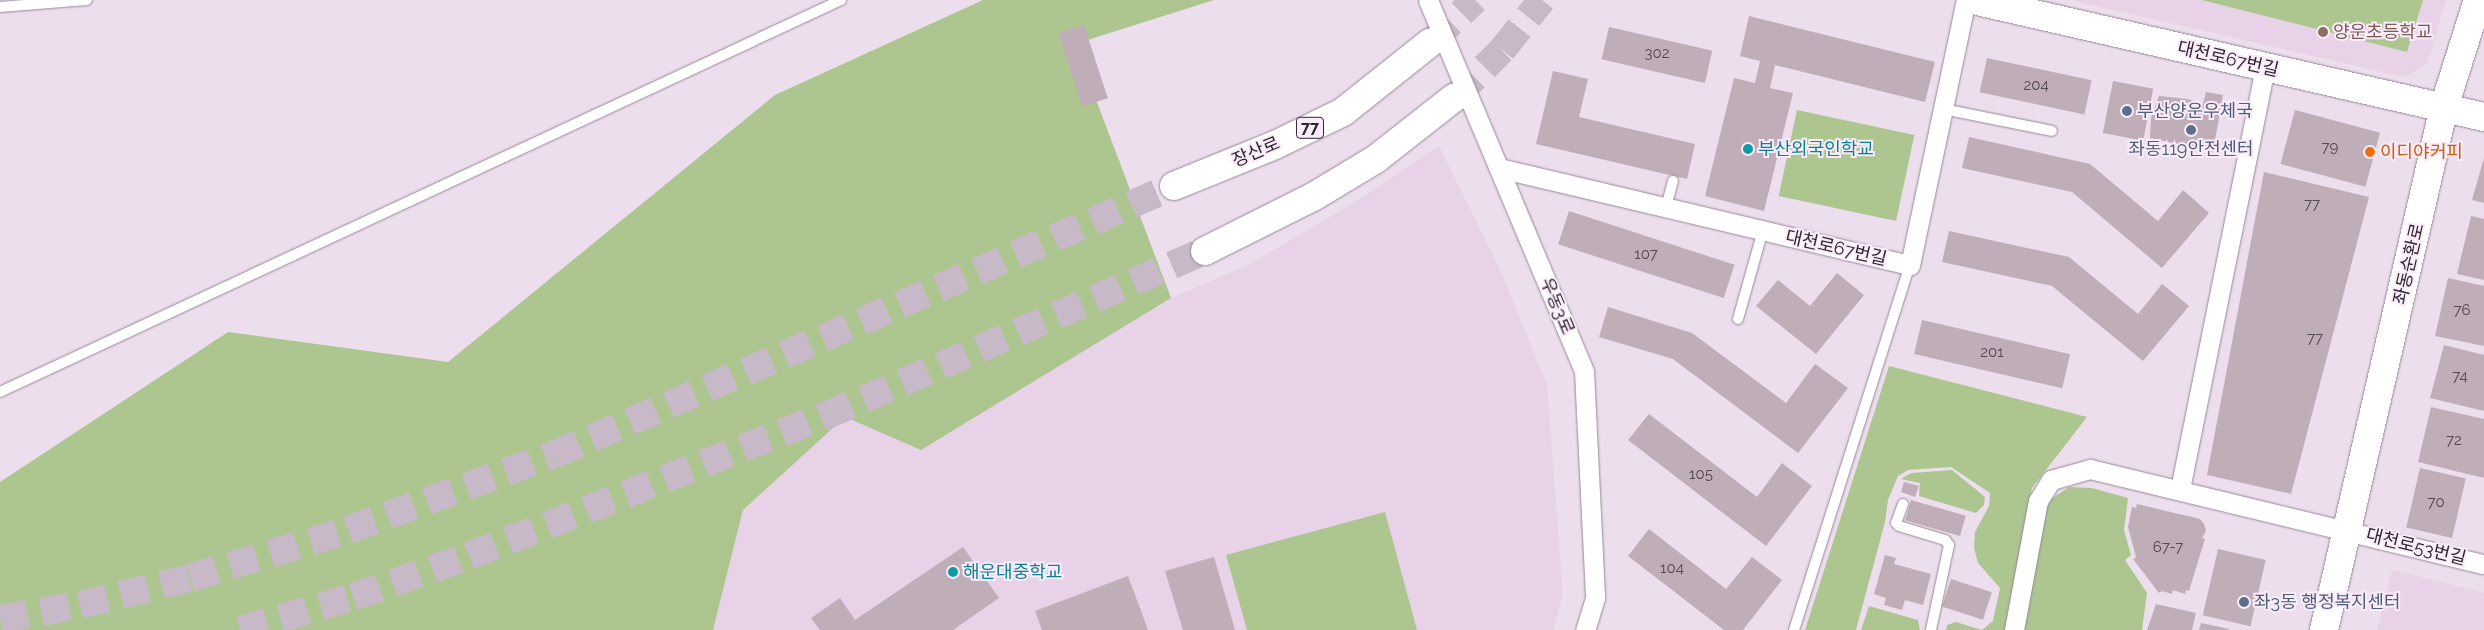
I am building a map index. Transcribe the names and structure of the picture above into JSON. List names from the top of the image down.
{
  "streets": {
    "main road": [
      "대천로67번길",
      "77",
      "장산로",
      "좌동순환로"
    ],
    "street": ["우동3로", "대천로53번길"]
  },
  "crossings": [
    ["대천로67번길", "좌동순환로"],
    ["대천로67번길", "우동3로"],
    ["좌동순환로", "대천로53번길"]
  ],
  "places": [
    "양운초등학교",
    "부산양운우체국",
    "좌동119안전센터",
    "부산외국인학교",
    "이디야커피",
    "해운대중학교",
    "좌3동 행정복지센터"
  ],
  "house_numbers": [
    "302",
    "204",
    "79",
    "77",
    "107",
    "76",
    "77",
    "201",
    "74",
    "72",
    "105",
    "70",
    "67-7",
    "104"
  ]
}
